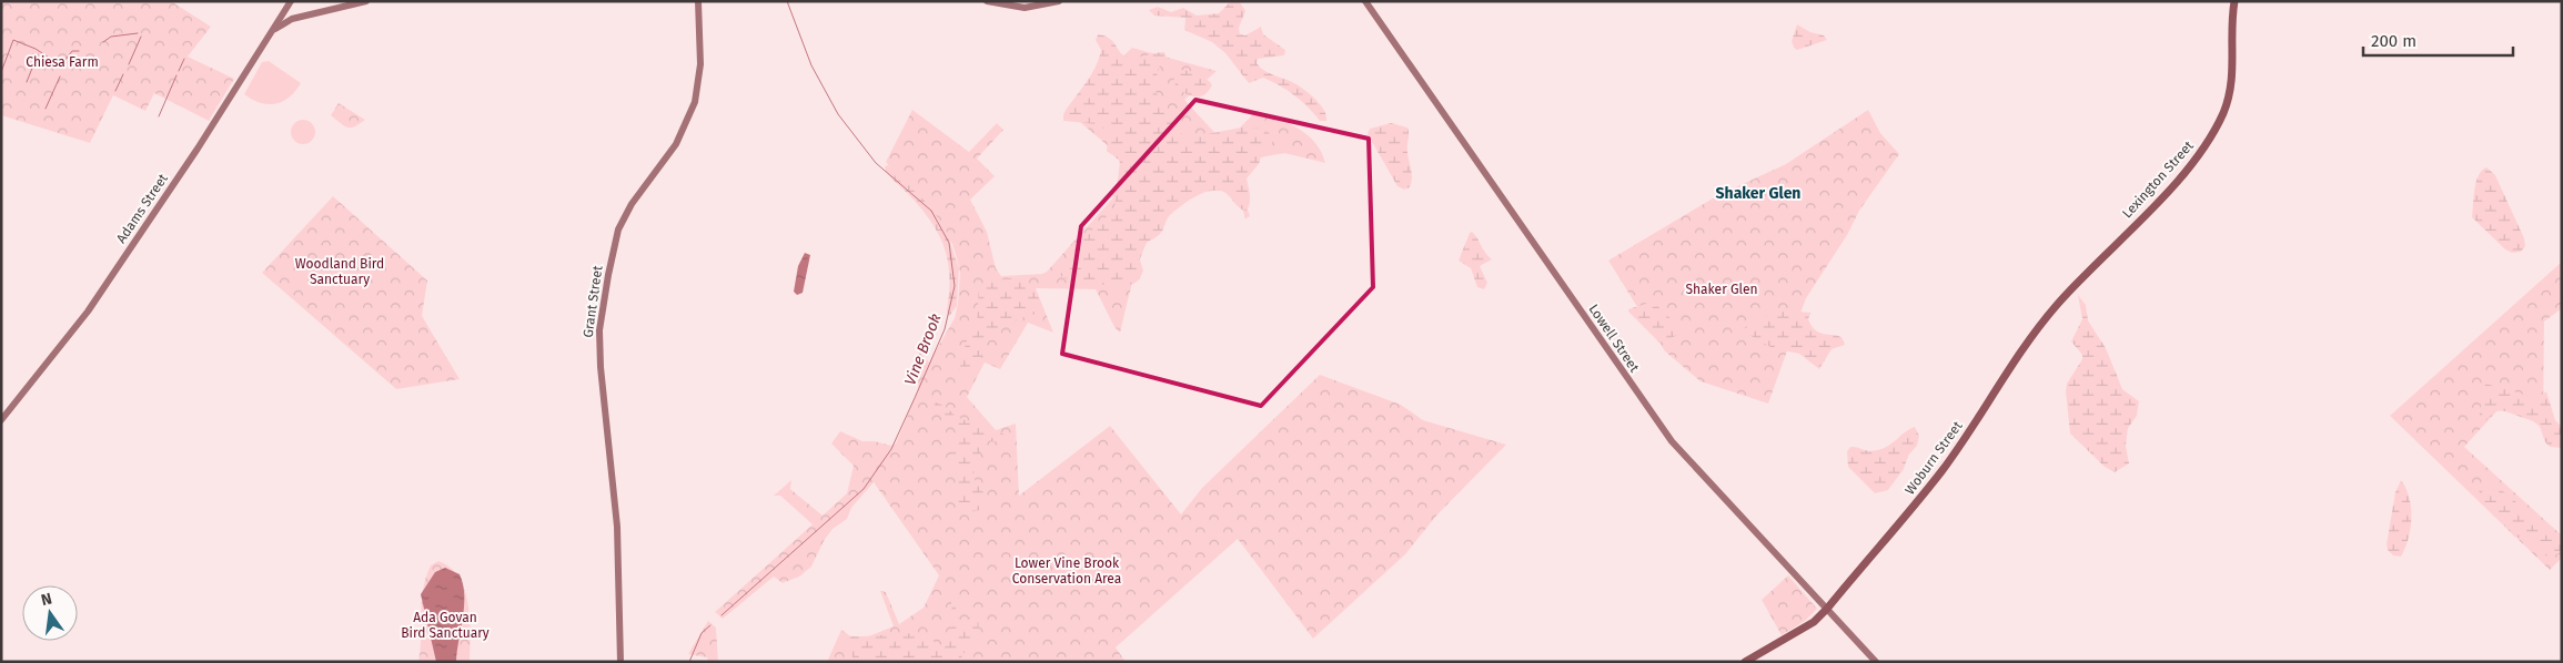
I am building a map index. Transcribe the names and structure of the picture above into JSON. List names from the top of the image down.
{
  "streets": {
    "main road": [
      "Lexington Street",
      "Adams Street",
      "Grant Street",
      "Lowell Street",
      "Woburn Street"
    ]
  },
  "crossings": [
    ["Lexington Street", "Woburn Street"],
    ["Lowell Street", "Woburn Street"]
  ],
  "districts": ["Shaker Glen"],
  "water": ["Vine Brook"],
  "parks": [
    "Chiesa Farm",
    "Woodland Bird Sanctuary",
    "Shaker Glen",
    "Lower Vine Brook Conservation Area",
    "Ada Govan Bird Sanctuary"
  ],
  "scale_bar": "200 m",
  "north": "top"
}
